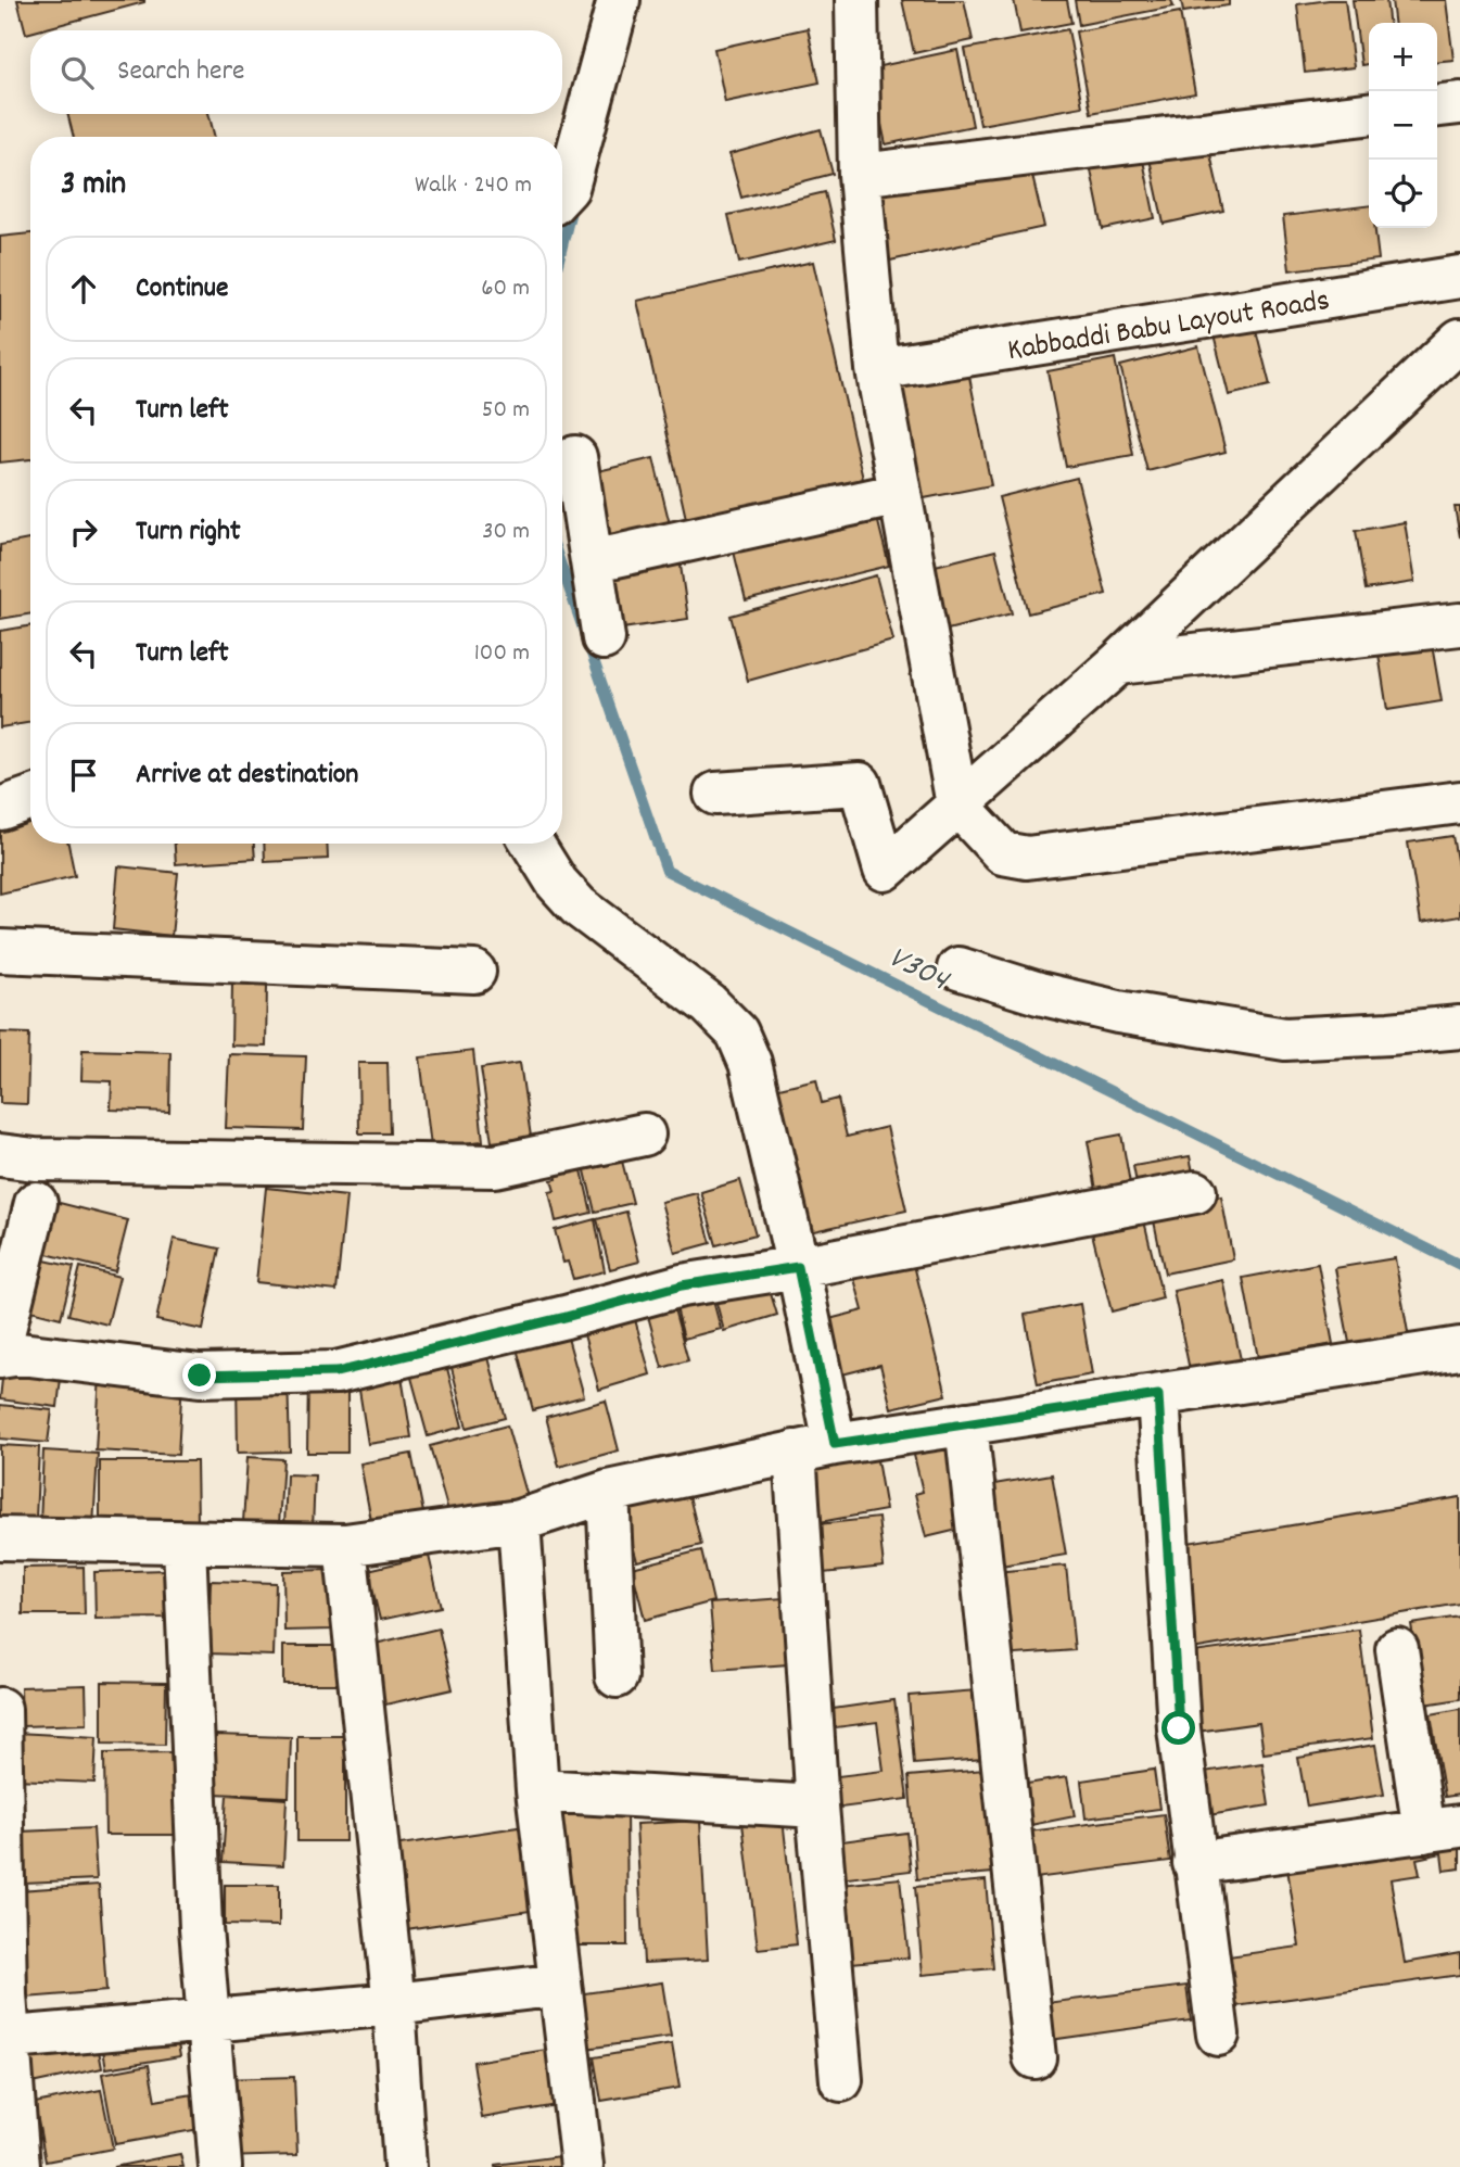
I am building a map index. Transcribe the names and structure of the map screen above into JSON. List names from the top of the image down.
{
  "streets": {
    "street": ["Kabbaddi Babu Layout Roads"]
  },
  "water": ["V304"],
  "page": {
    "map_buttons": ["+", "−"],
    "search": "Search here",
    "heading": ["3 min", "Walk · 240 m"],
    "list": [
      ["Continue", "60 m"],
      ["Turn left", "50 m"],
      ["Turn right", "30 m"],
      ["Turn left", "100 m"],
      "Arrive at destination"
    ]
  }
}
